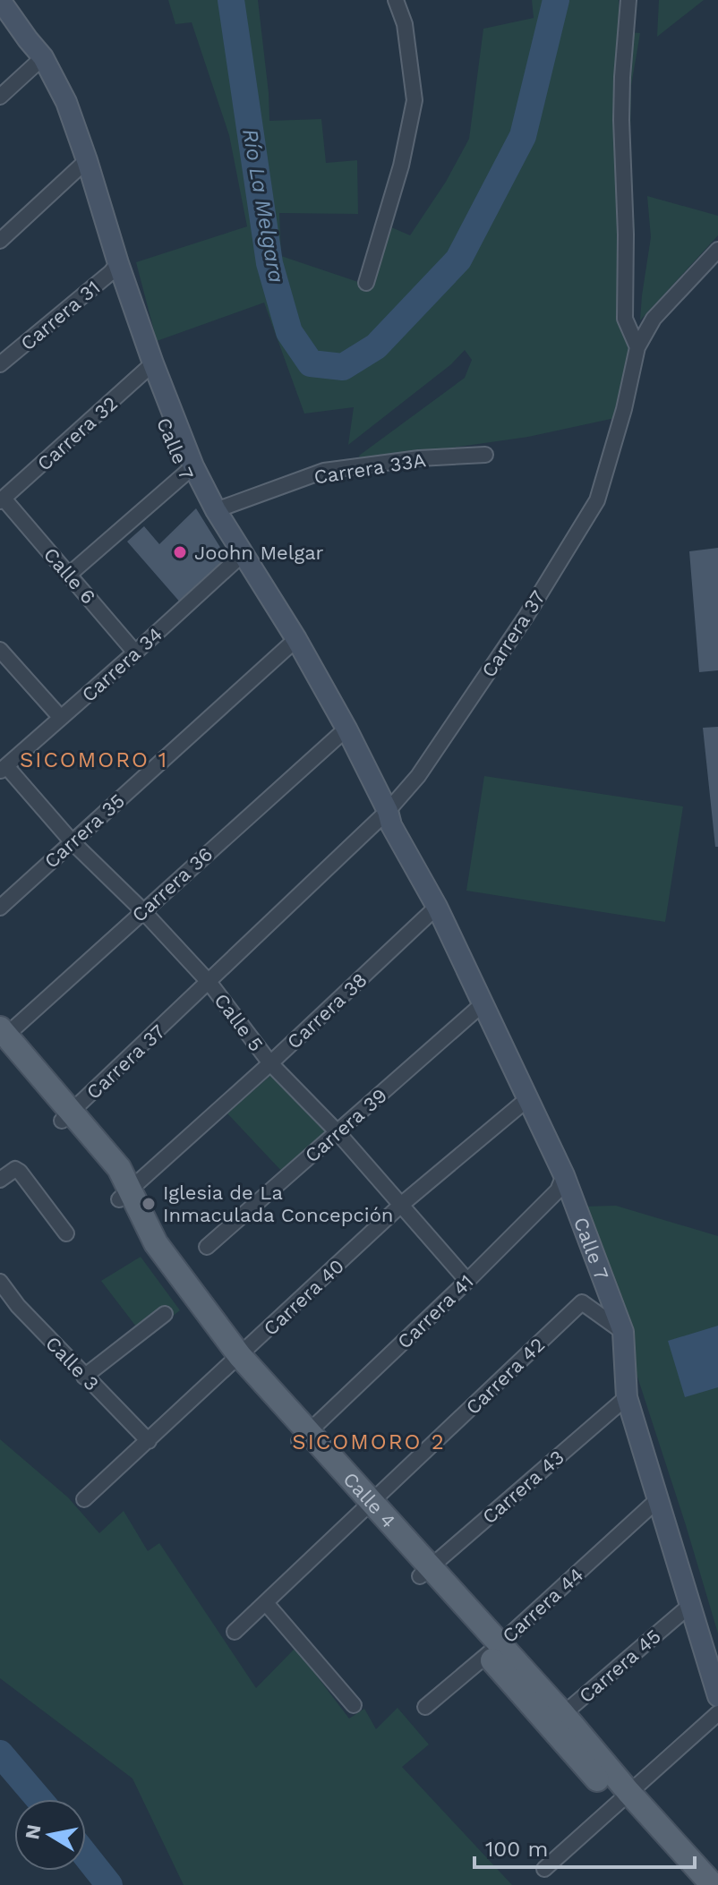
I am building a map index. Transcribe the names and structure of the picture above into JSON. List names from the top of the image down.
{
  "streets": {
    "main road": ["Calle 4"],
    "street": [
      "Carrera 31",
      "Carrera 32",
      "Calle 7",
      "Carrera 33A",
      "Calle 6",
      "Carrera 37",
      "Carrera 34",
      "Carrera 35",
      "Carrera 36",
      "Carrera 38",
      "Calle 5",
      "Carrera 39",
      "Carrera 40",
      "Carrera 41",
      "Calle 3",
      "Carrera 42",
      "Carrera 43",
      "Carrera 44",
      "Carrera 45"
    ]
  },
  "crossings": [
    ["Carrera 31", "Calle 7"],
    ["Carrera 32", "Calle 7"],
    ["Carrera 32", "Calle 6"],
    ["Calle 7", "Carrera 33A"],
    ["Calle 7", "Carrera 37"],
    ["Calle 7", "Carrera 34"],
    ["Calle 7", "Carrera 35"],
    ["Calle 7", "Carrera 36"],
    ["Calle 7", "Carrera 38"],
    ["Calle 7", "Carrera 39"],
    ["Calle 7", "Carrera 40"],
    ["Calle 7", "Carrera 41"],
    ["Calle 7", "Carrera 42"],
    ["Calle 7", "Carrera 43"],
    ["Calle 7", "Carrera 44"],
    ["Calle 7", "Carrera 45"],
    ["Calle 6", "Carrera 34"],
    ["Carrera 37", "Calle 5"],
    ["Carrera 37", "Calle 4"],
    ["Carrera 34", "Calle 5"],
    ["Carrera 35", "Calle 5"],
    ["Carrera 36", "Calle 5"],
    ["Carrera 36", "Calle 4"],
    ["Carrera 38", "Calle 5"],
    ["Carrera 38", "Calle 4"],
    ["Calle 5", "Carrera 39"],
    ["Calle 5", "Carrera 40"],
    ["Calle 5", "Carrera 41"],
    ["Carrera 40", "Calle 3"],
    ["Carrera 40", "Calle 4"],
    ["Carrera 41", "Calle 4"],
    ["Carrera 42", "Calle 4"],
    ["Carrera 43", "Calle 4"],
    ["Calle 4", "Carrera 44"],
    ["Calle 4", "Carrera 45"]
  ],
  "districts": ["SICOMORO 1", "SICOMORO 2"],
  "water": ["Río La Melgara"],
  "places": ["Joohn Melgar", "Iglesia de La Inmaculada Concepción"],
  "scale_bar": "100 m",
  "north": "left"
}
